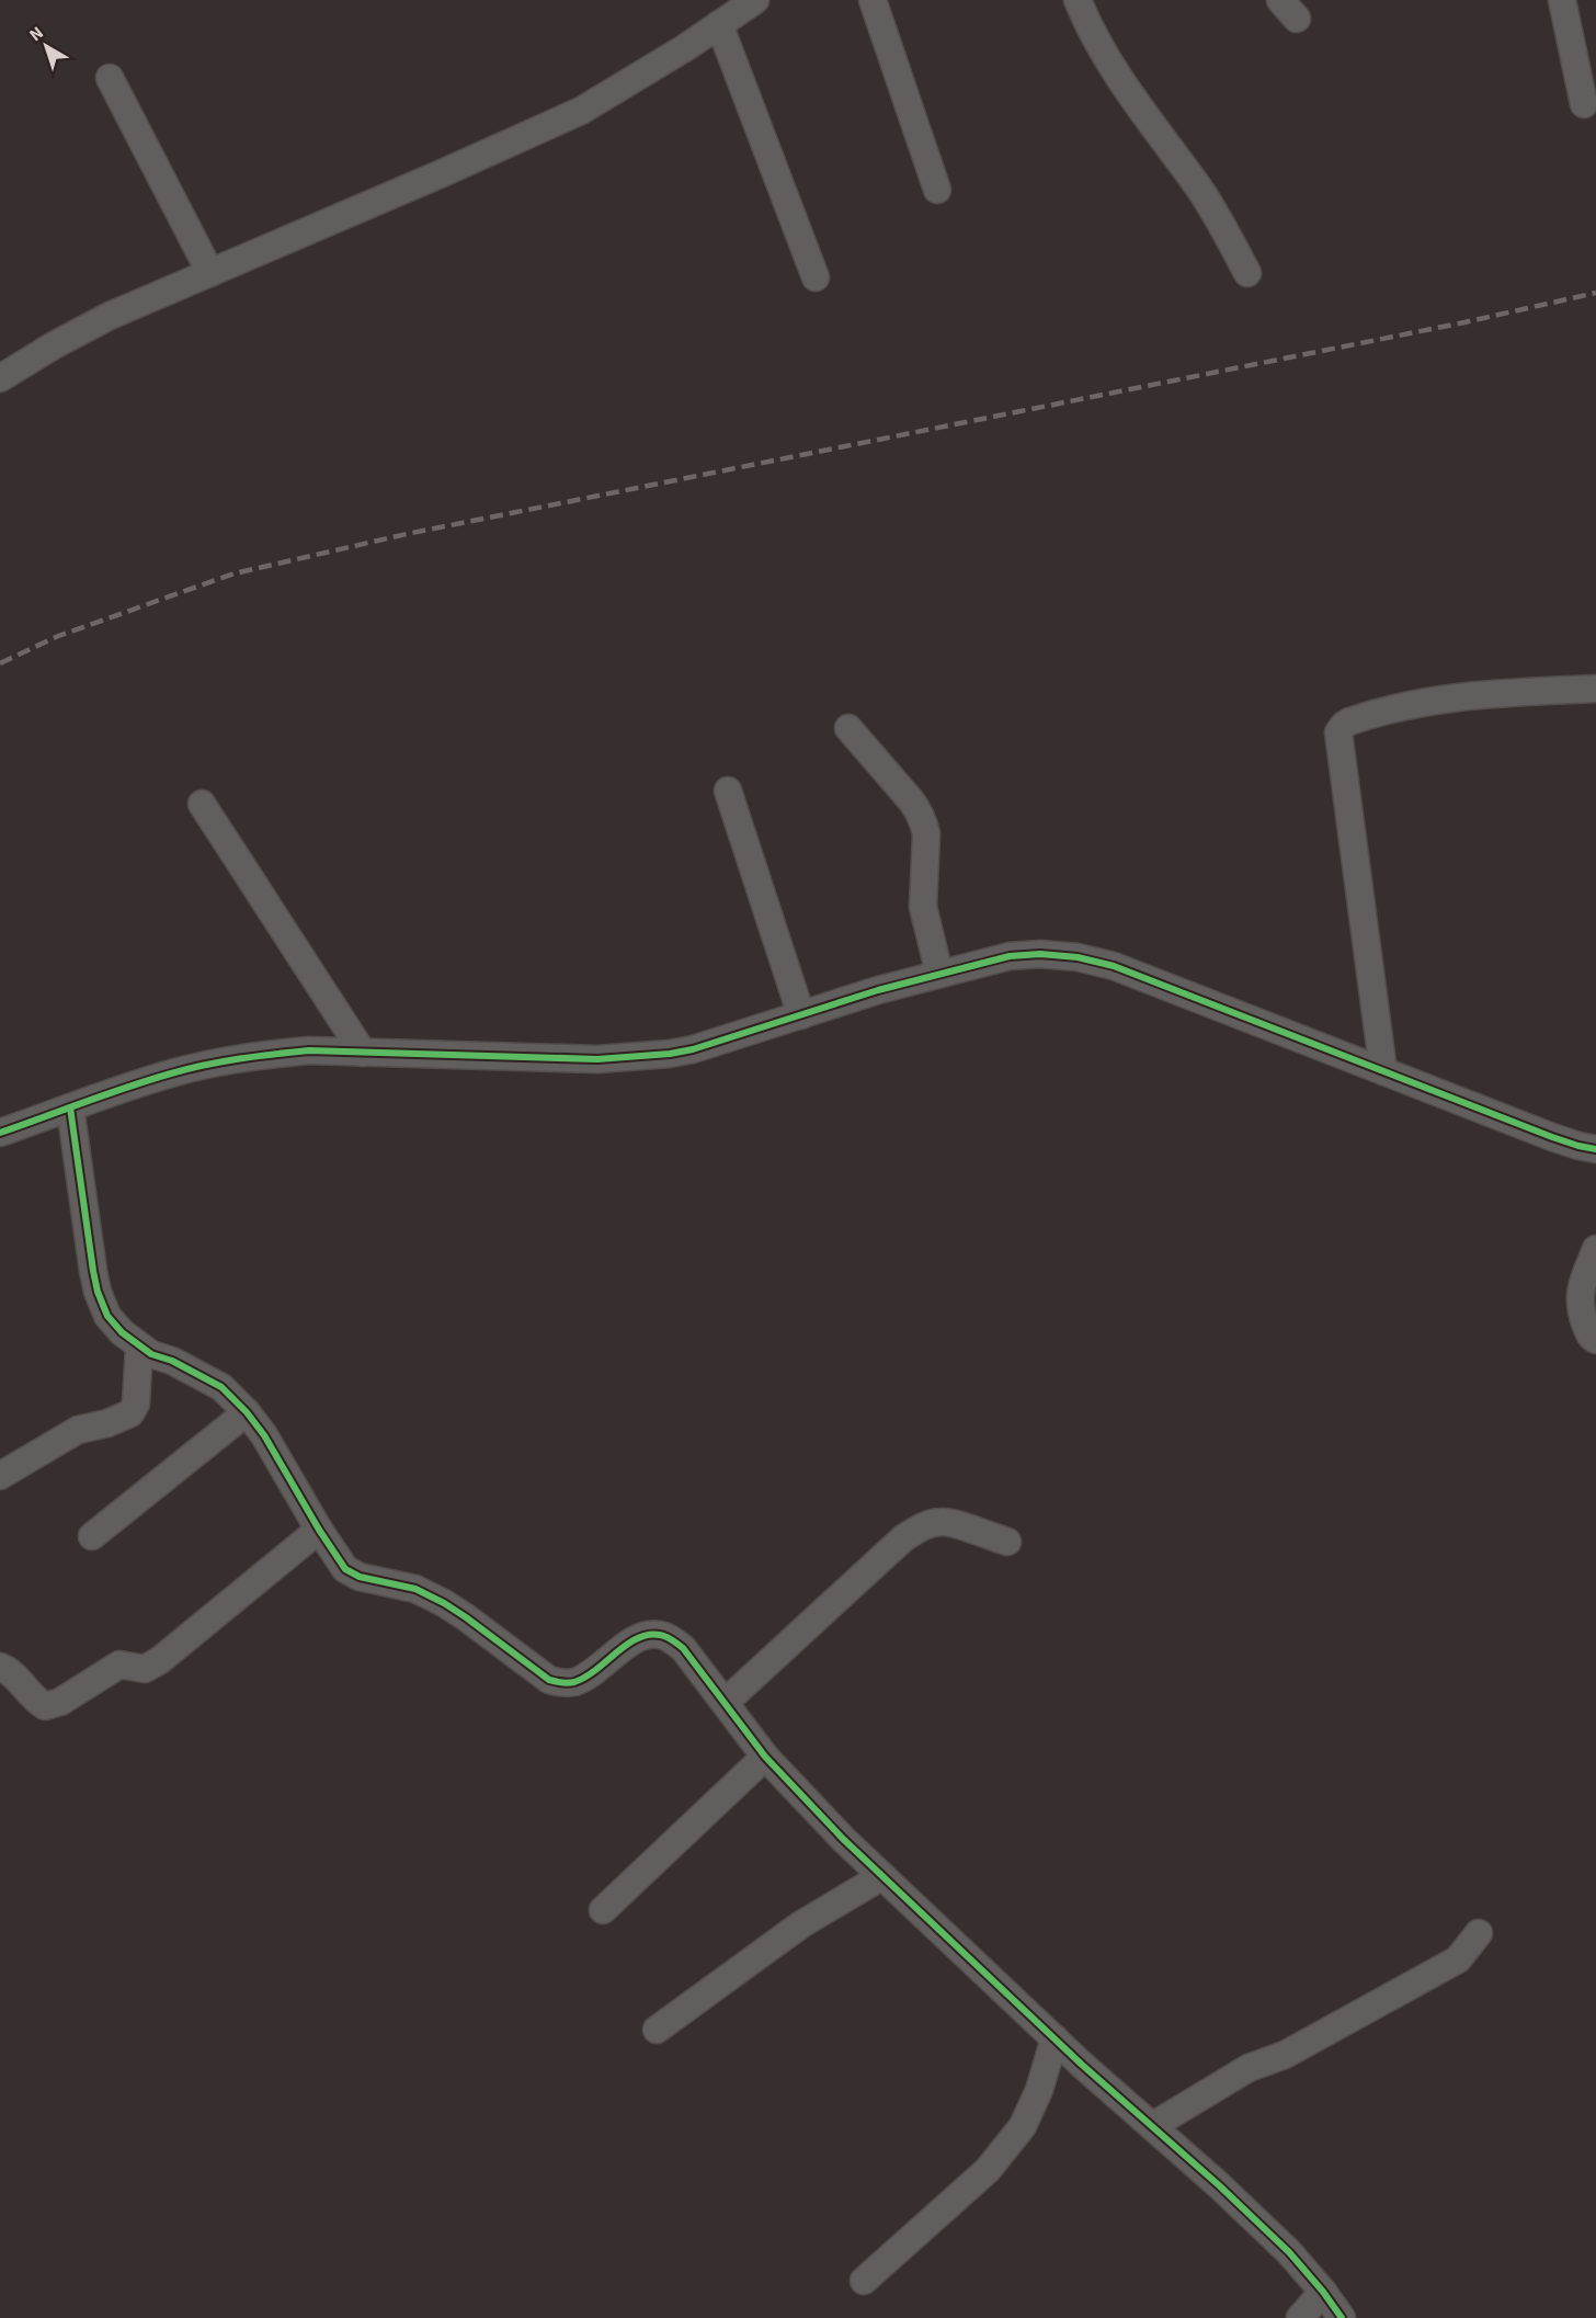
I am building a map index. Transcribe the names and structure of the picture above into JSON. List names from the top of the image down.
{
  "north": "top left"
}
